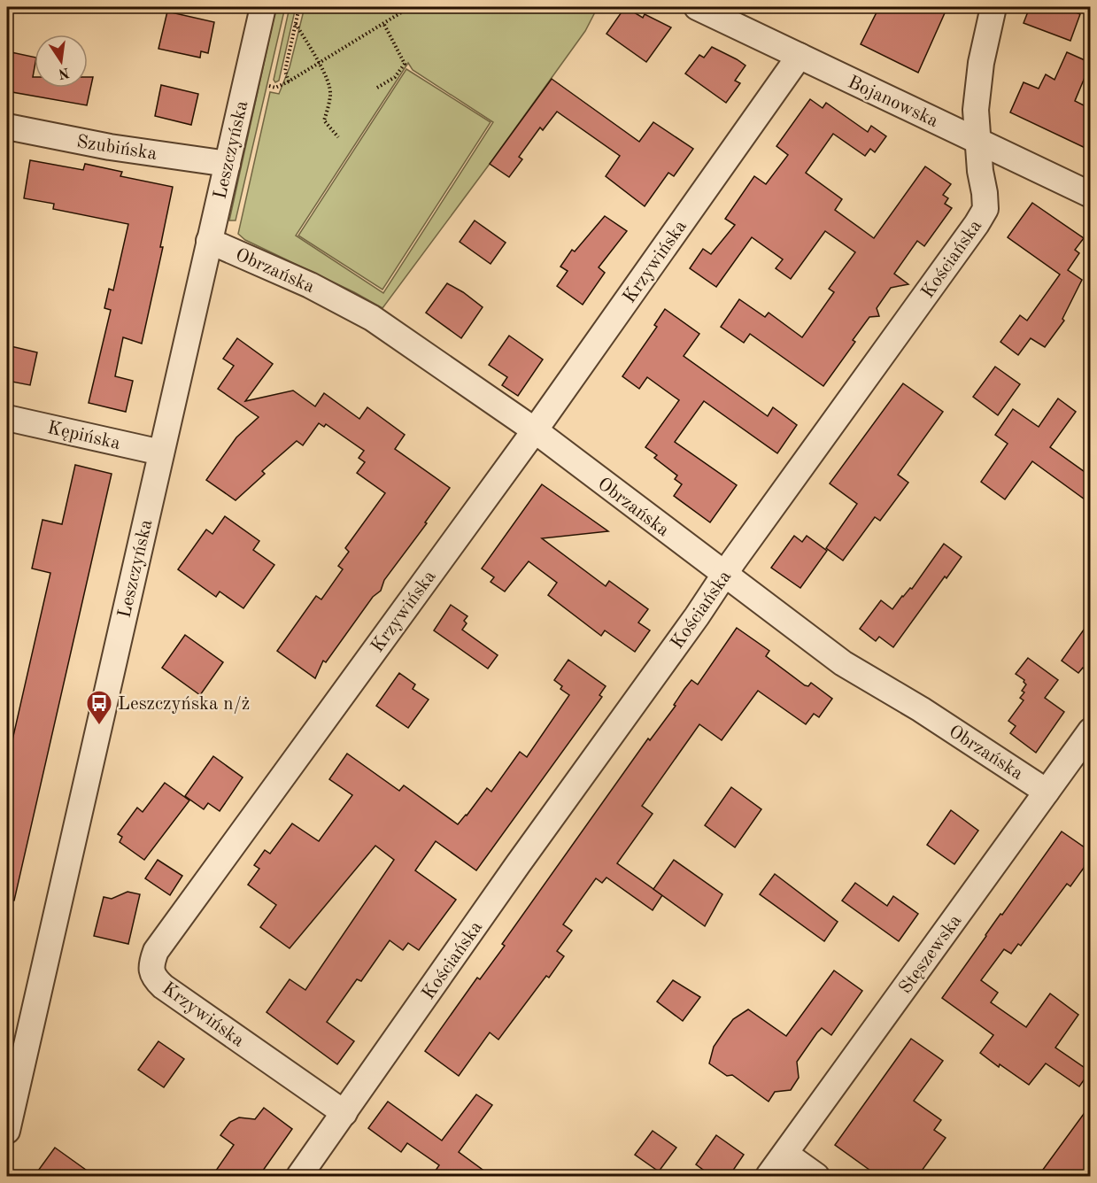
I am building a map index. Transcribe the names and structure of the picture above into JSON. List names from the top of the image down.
{
  "streets": {
    "street": [
      "Bojanowska",
      "Szubińska",
      "Leszczyńska",
      "Kościańska",
      "Krzywińska",
      "Obrzańska",
      "Kępińska",
      "Stęszewska"
    ]
  },
  "crossings": [
    ["Bojanowska", "Kościańska"],
    ["Bojanowska", "Krzywińska"],
    ["Szubińska", "Leszczyńska"],
    ["Leszczyńska", "Obrzańska"],
    ["Leszczyńska", "Kępińska"],
    ["Kościańska", "Krzywińska"],
    ["Kościańska", "Obrzańska"],
    ["Krzywińska", "Obrzańska"],
    ["Obrzańska", "Stęszewska"]
  ],
  "places": {
    "bus stop": ["Leszczyńska n/ż"]
  },
  "north": "bottom"
}
